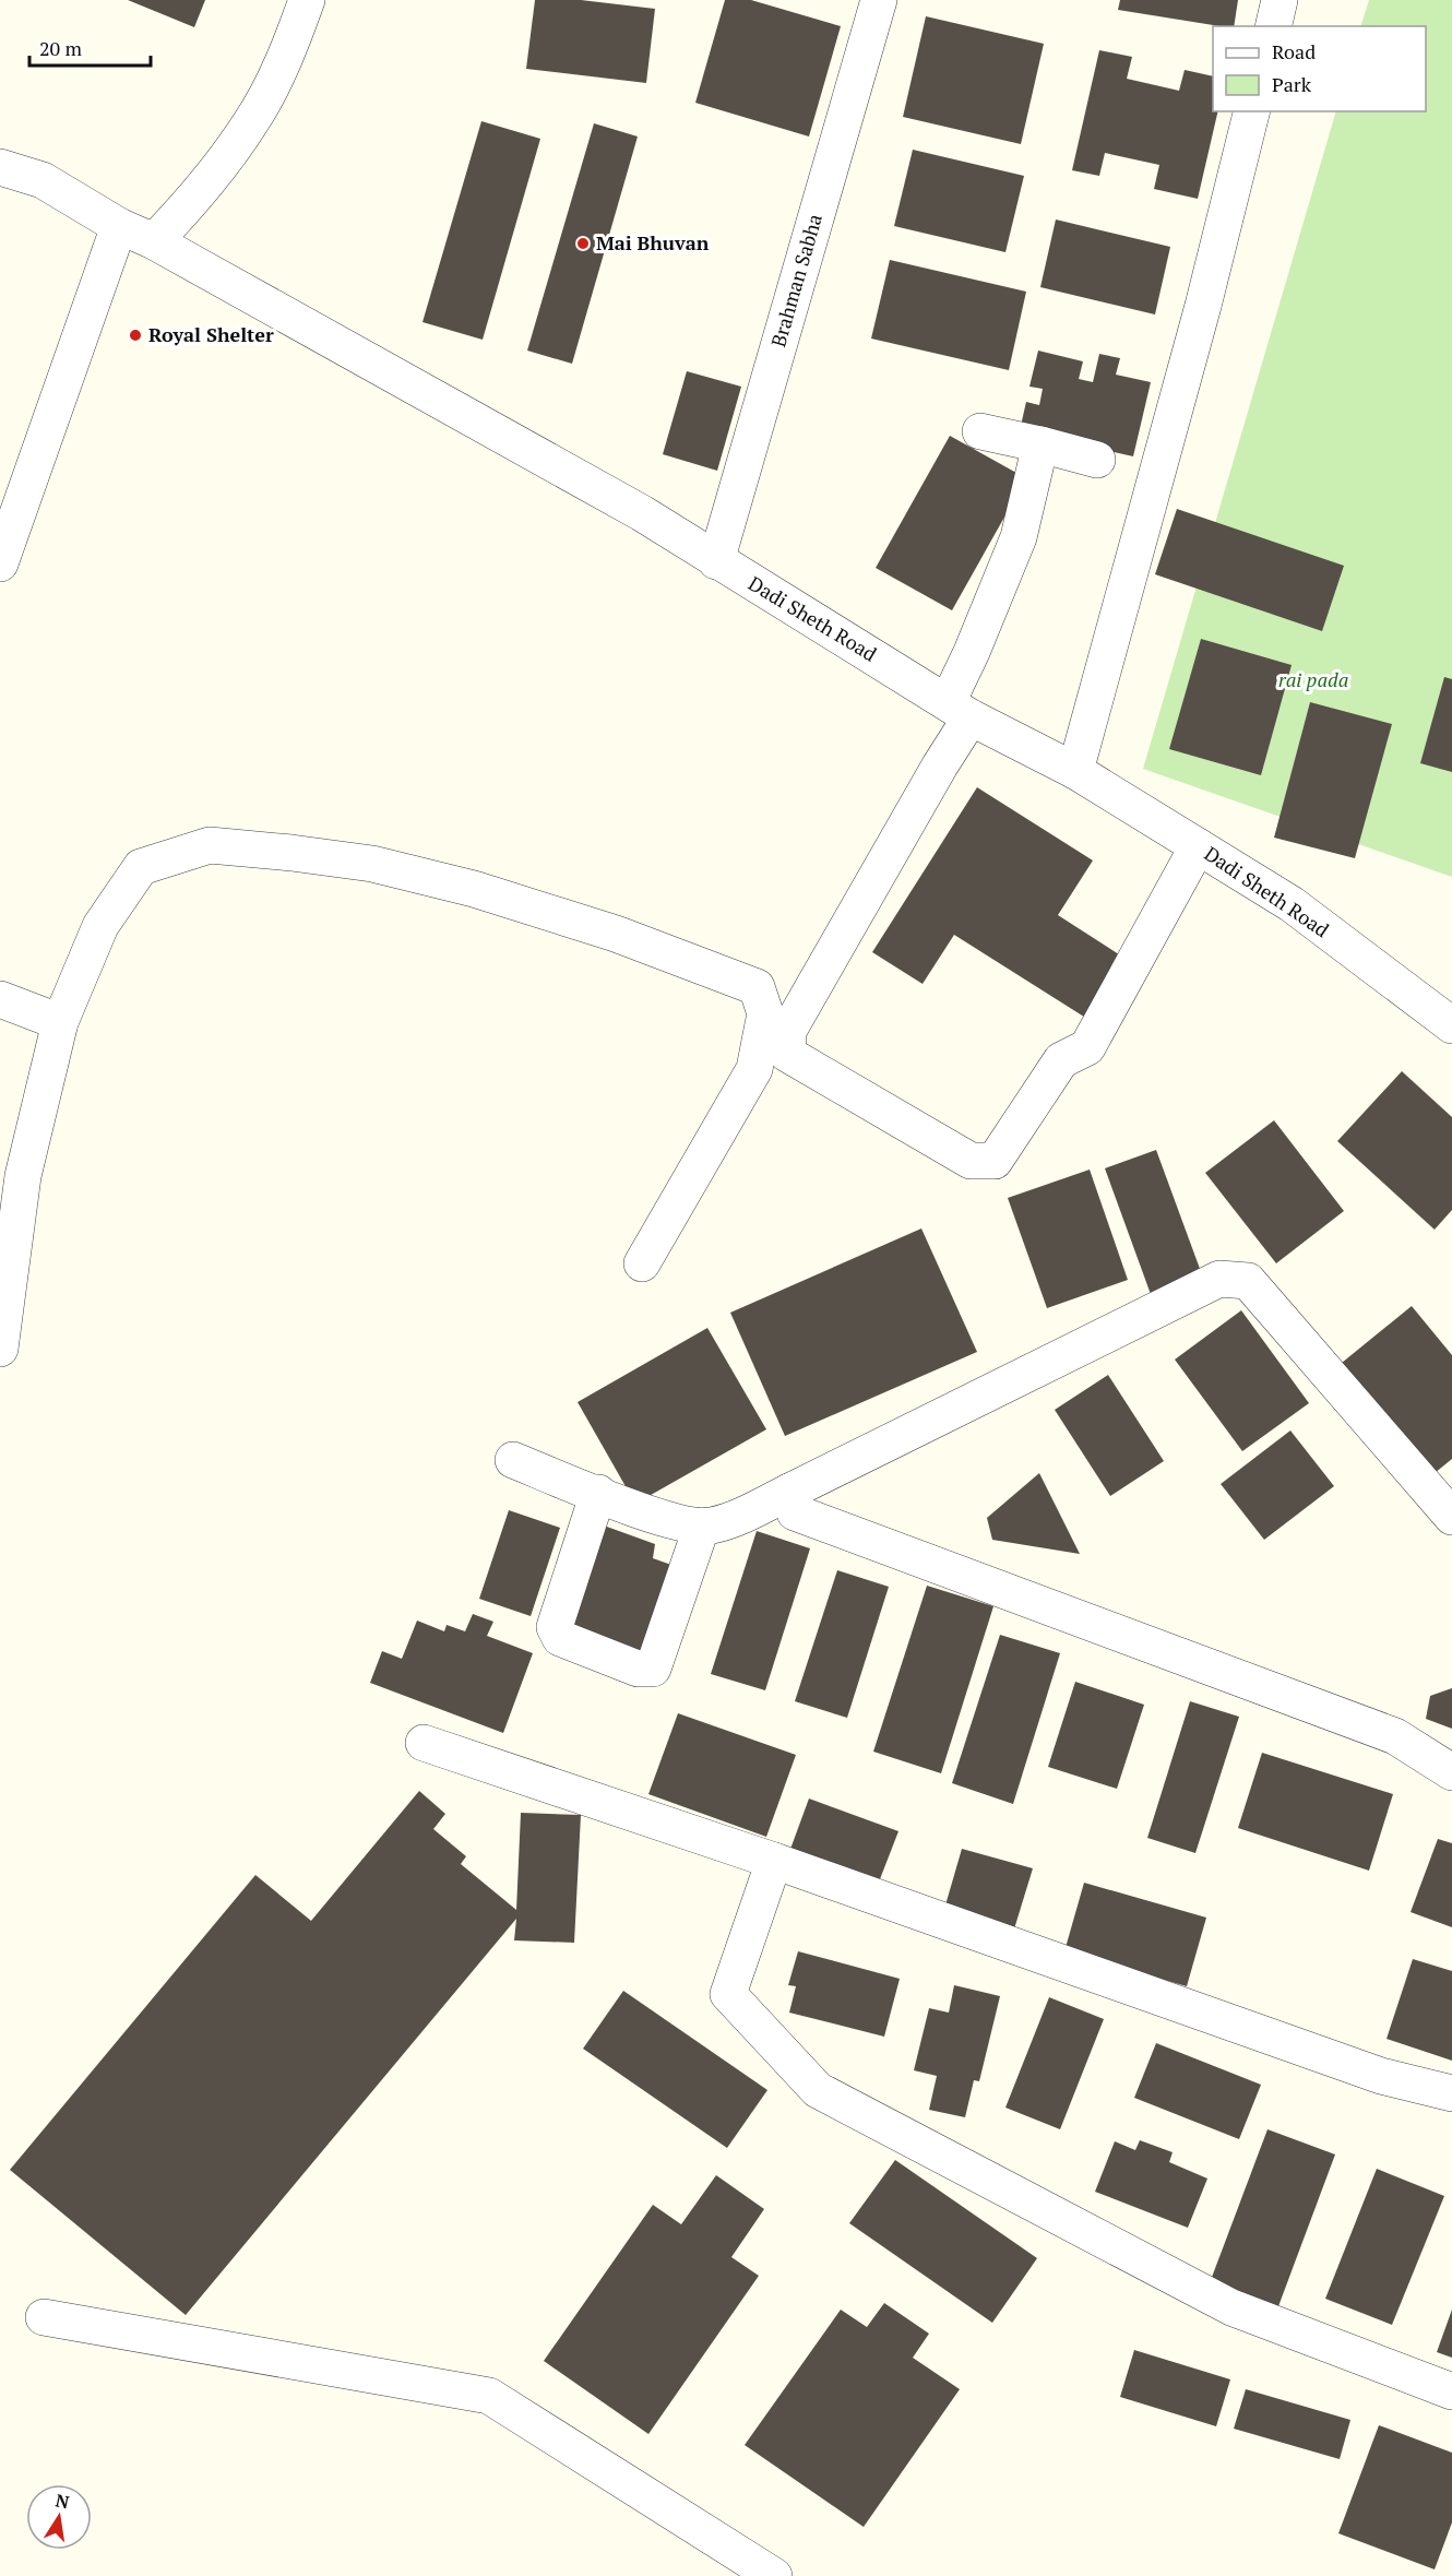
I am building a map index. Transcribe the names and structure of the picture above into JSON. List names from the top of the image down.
{
  "streets": {
    "street": ["Brahman Sabha", "Dadi Sheth Road"]
  },
  "crossings": [
    ["Brahman Sabha", "Dadi Sheth Road"]
  ],
  "parks": ["rai pada"],
  "places": ["Mai Bhuvan", "Royal Shelter"],
  "legend": ["Road", "Park"],
  "scale_bar": "20 m",
  "north": "top"
}
